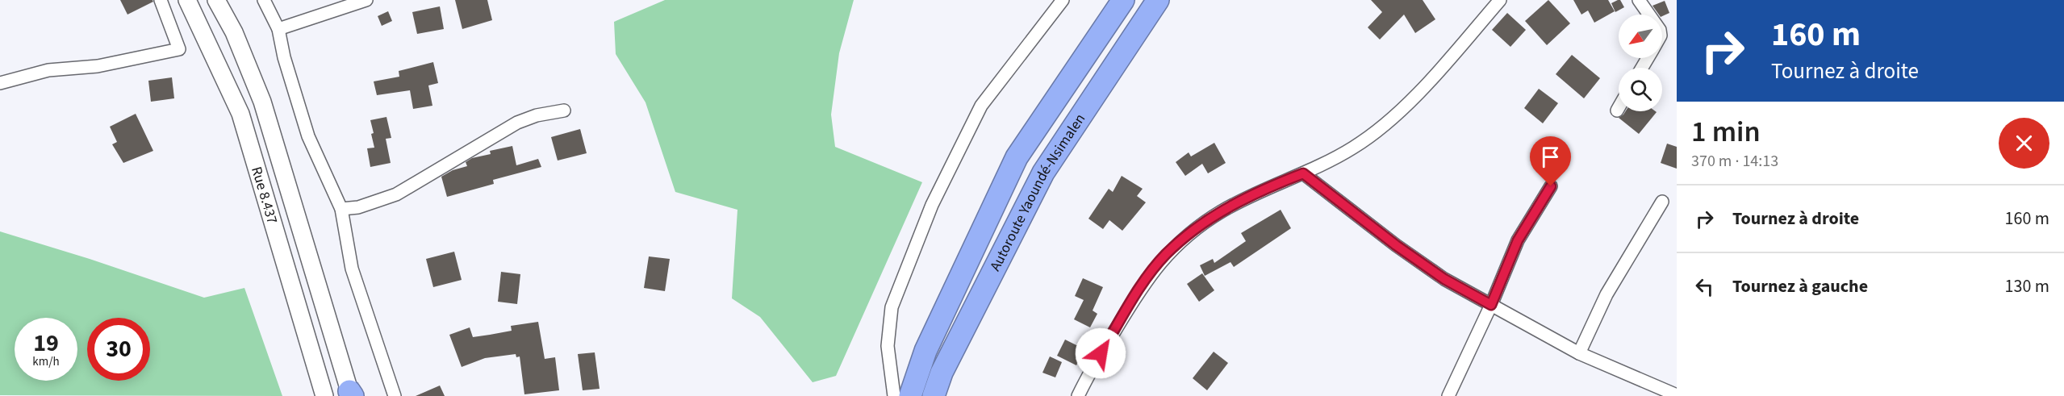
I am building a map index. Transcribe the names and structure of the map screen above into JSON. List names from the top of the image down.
{
  "streets": {
    "highway": ["Autoroute Yaoundé-Nsimalen"],
    "main road": ["Rue 8.437"]
  },
  "north": "bottom left",
  "page": {
    "turn": ["160 m", "Tournez à droite"],
    "heading": ["1 min", "370 m · 14:13"],
    "list": [
      {
        "name": "Tournez à droite",
        "value": "160 m"
      },
      {
        "name": "Tournez à gauche",
        "value": "130 m"
      }
    ],
    "speed": "19 km/h",
    "limit": "30"
  }
}
